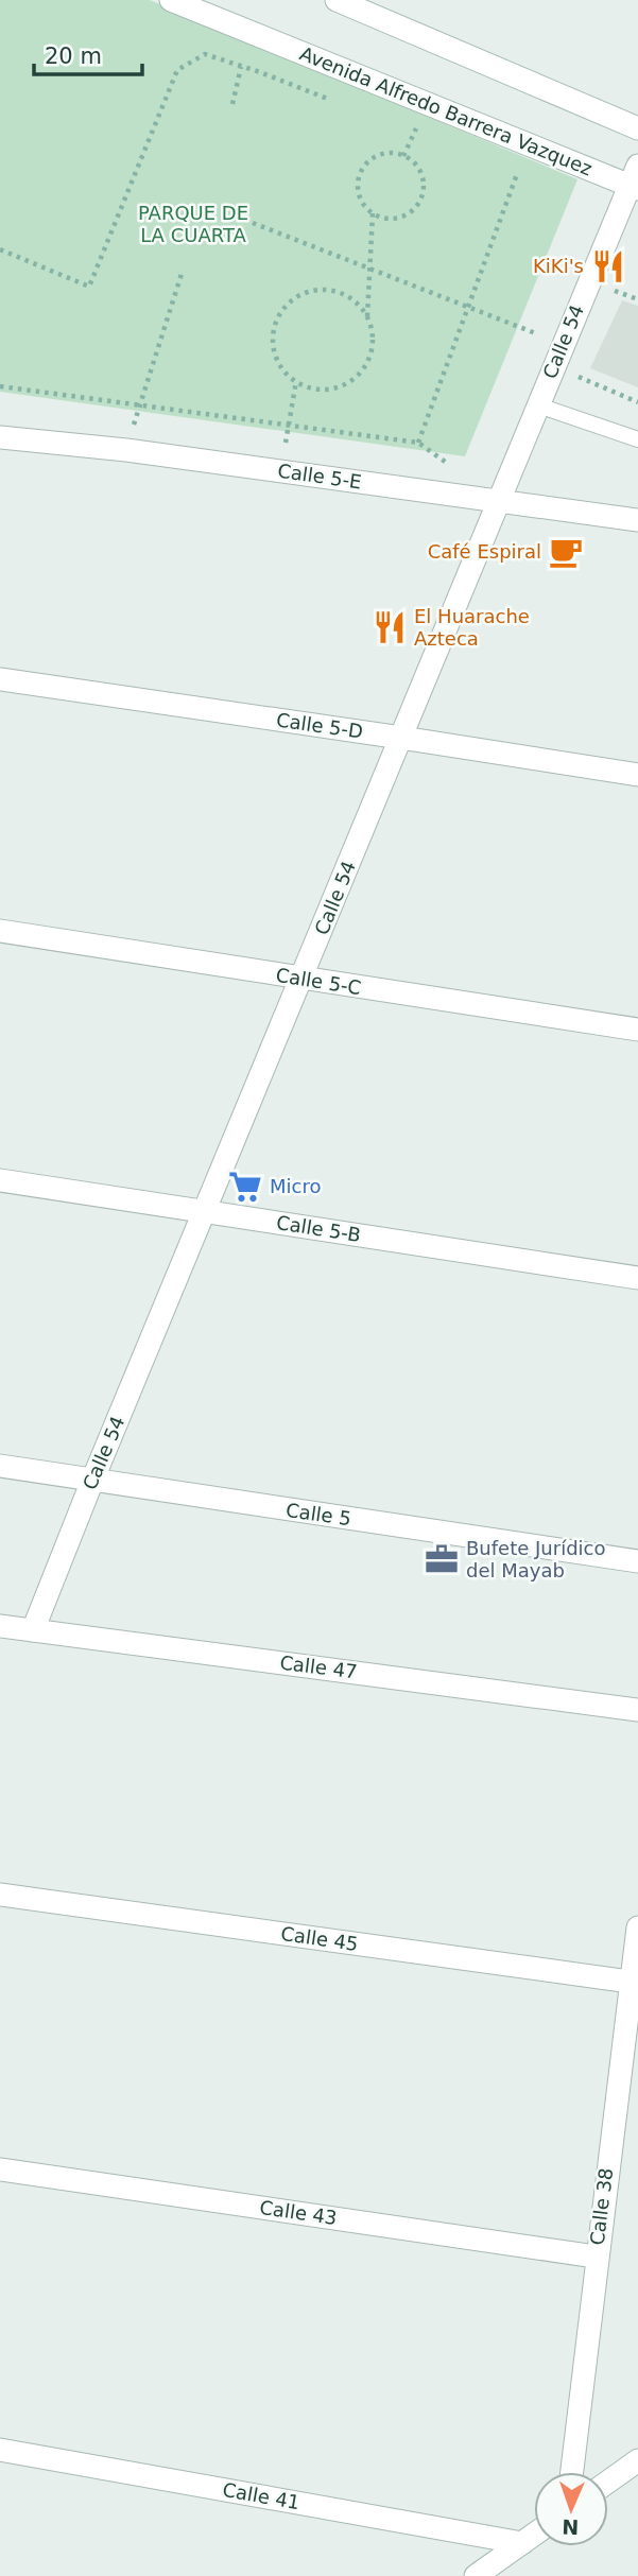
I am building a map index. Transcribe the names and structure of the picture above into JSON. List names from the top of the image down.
{
  "streets": {
    "street": [
      "Avenida Alfredo Barrera Vazquez",
      "Calle 54",
      "Calle 5-E",
      "Calle 5-D",
      "Calle 5-C",
      "Calle 5-B",
      "Calle 5",
      "Calle 47",
      "Calle 45",
      "Calle 38",
      "Calle 43",
      "Calle 41"
    ]
  },
  "crossings": [
    ["Avenida Alfredo Barrera Vazquez", "Calle 54"],
    ["Calle 54", "Calle 5-E"],
    ["Calle 54", "Calle 5-D"],
    ["Calle 54", "Calle 5-C"],
    ["Calle 54", "Calle 5-B"],
    ["Calle 54", "Calle 5"],
    ["Calle 54", "Calle 47"],
    ["Calle 45", "Calle 38"],
    ["Calle 38", "Calle 43"]
  ],
  "parks": ["PARQUE DE LA CUARTA"],
  "places": {
    "restaurant": ["KiKi's", "El Huarache Azteca"],
    "cafe": ["Café Espiral"],
    "supermarket": ["Micro"],
    "office": ["Bufete Jurídico del Mayab"]
  },
  "scale_bar": "20 m",
  "north": "bottom"
}
